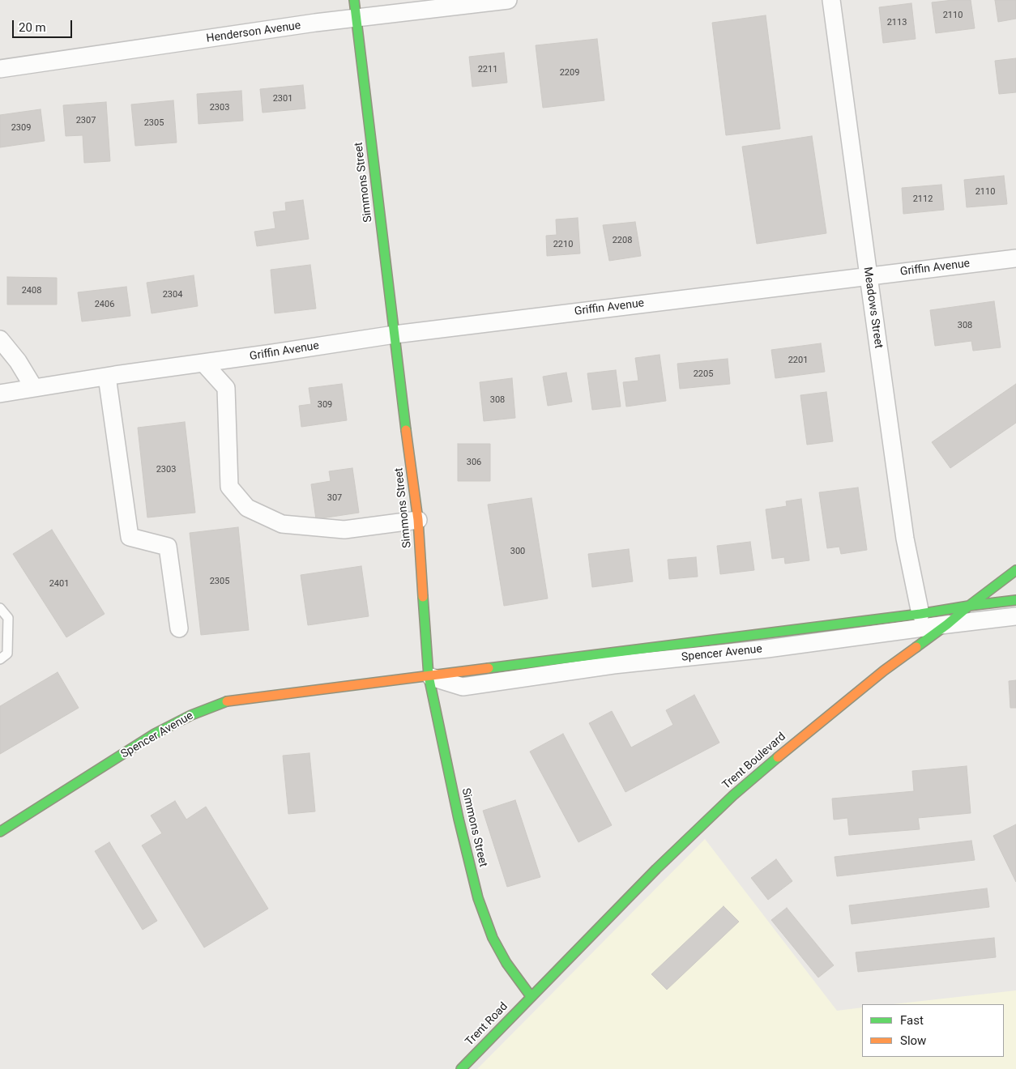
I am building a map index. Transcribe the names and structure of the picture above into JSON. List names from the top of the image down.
{
  "streets": {
    "street": [
      "Henderson Avenue",
      "Simmons Street",
      "Griffin Avenue",
      "Meadows Street",
      "Spencer Avenue",
      "Trent Boulevard",
      "Trent Road"
    ]
  },
  "crossings": [
    ["Henderson Avenue", "Simmons Street"],
    ["Simmons Street", "Griffin Avenue"],
    ["Simmons Street", "Spencer Avenue"],
    ["Simmons Street", "Trent Boulevard"],
    ["Simmons Street", "Trent Road"],
    ["Griffin Avenue", "Meadows Street"],
    ["Meadows Street", "Spencer Avenue"],
    ["Spencer Avenue", "Trent Boulevard"],
    ["Trent Boulevard", "Trent Road"]
  ],
  "house_numbers": [
    "2110",
    "2113",
    "2211",
    "2209",
    "2301",
    "2303",
    "2307",
    "2305",
    "2309",
    "2110",
    "2112",
    "2208",
    "2210",
    "2408",
    "2304",
    "2406",
    "308",
    "2201",
    "2205",
    "308",
    "309",
    "306",
    "2303",
    "307",
    "300",
    "2305",
    "2401"
  ],
  "legend": ["Fast", "Slow"],
  "scale_bar": "20 m"
}
